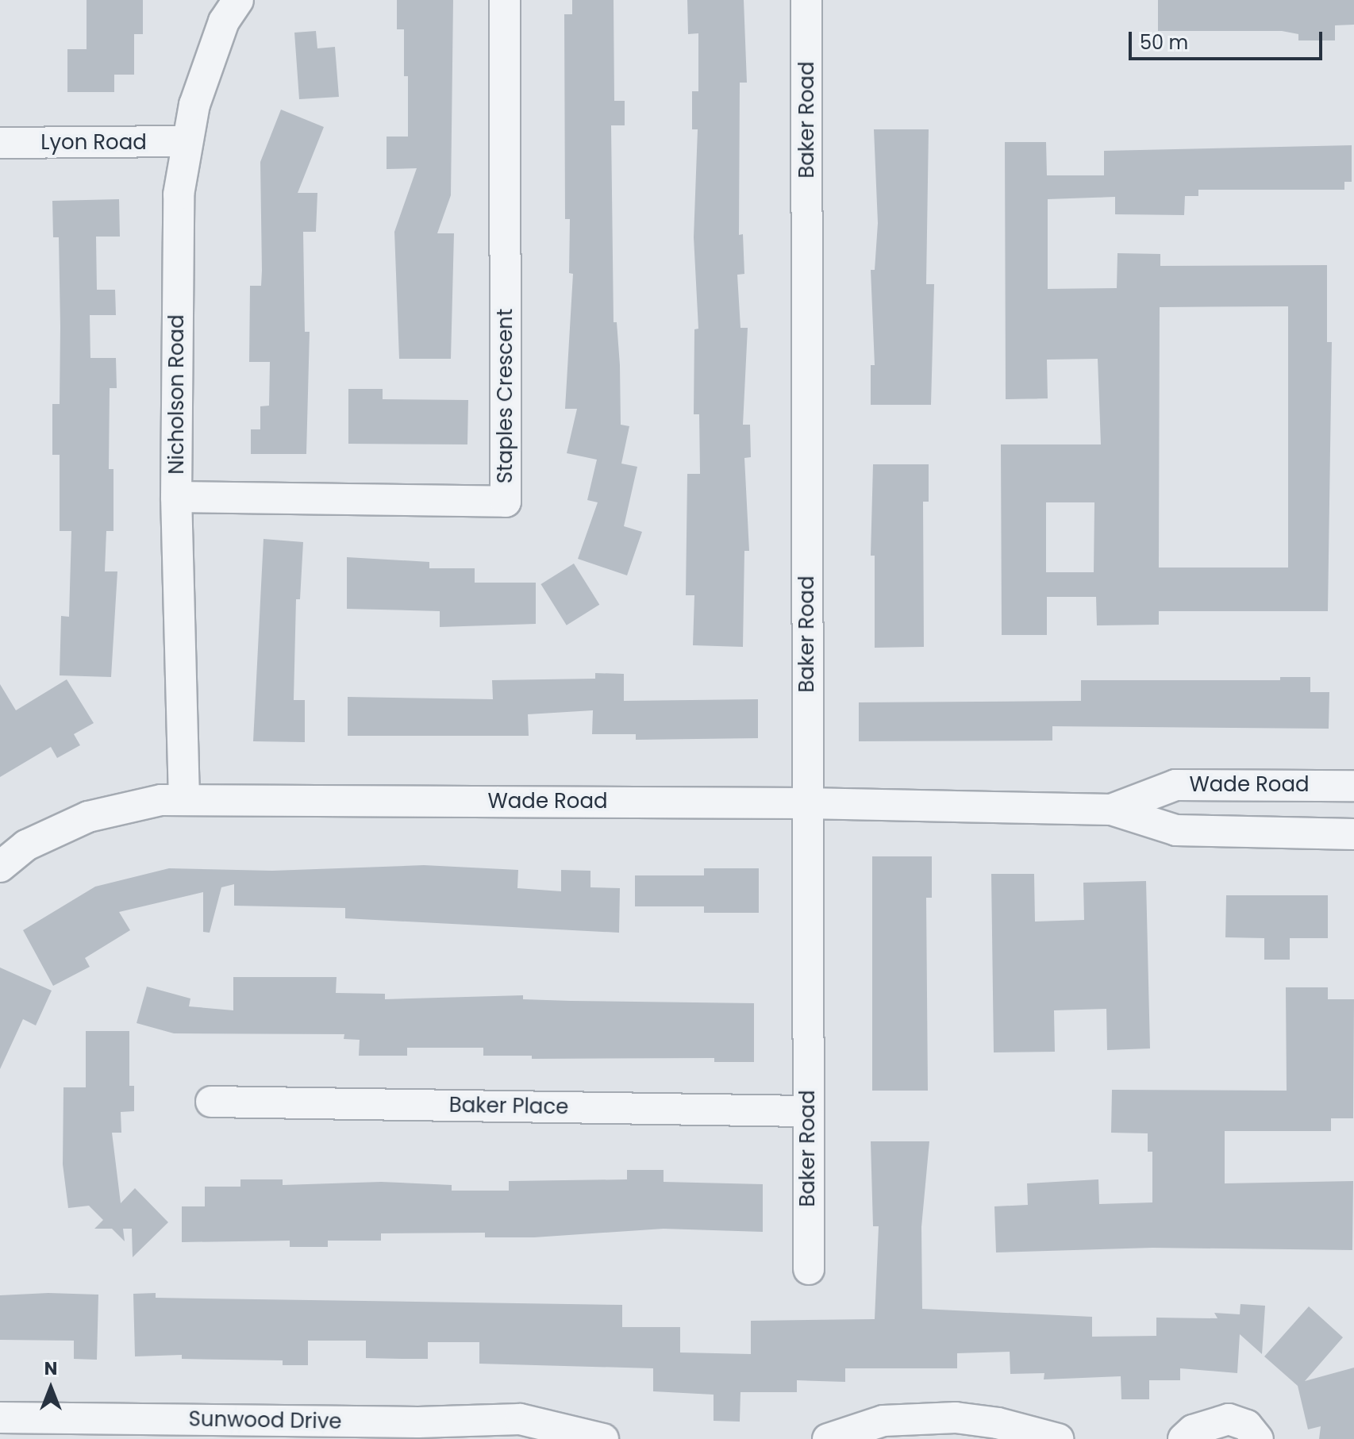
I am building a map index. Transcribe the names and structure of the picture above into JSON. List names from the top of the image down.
{
  "streets": {
    "street": [
      "Baker Road",
      "Lyon Road",
      "Nicholson Road",
      "Staples Crescent",
      "Wade Road",
      "Baker Place",
      "Sunwood Drive"
    ]
  },
  "crossings": [
    ["Baker Road", "Wade Road"],
    ["Baker Road", "Baker Place"],
    ["Lyon Road", "Nicholson Road"],
    ["Nicholson Road", "Staples Crescent"],
    ["Nicholson Road", "Wade Road"]
  ],
  "scale_bar": "50 m",
  "north": "top"
}
